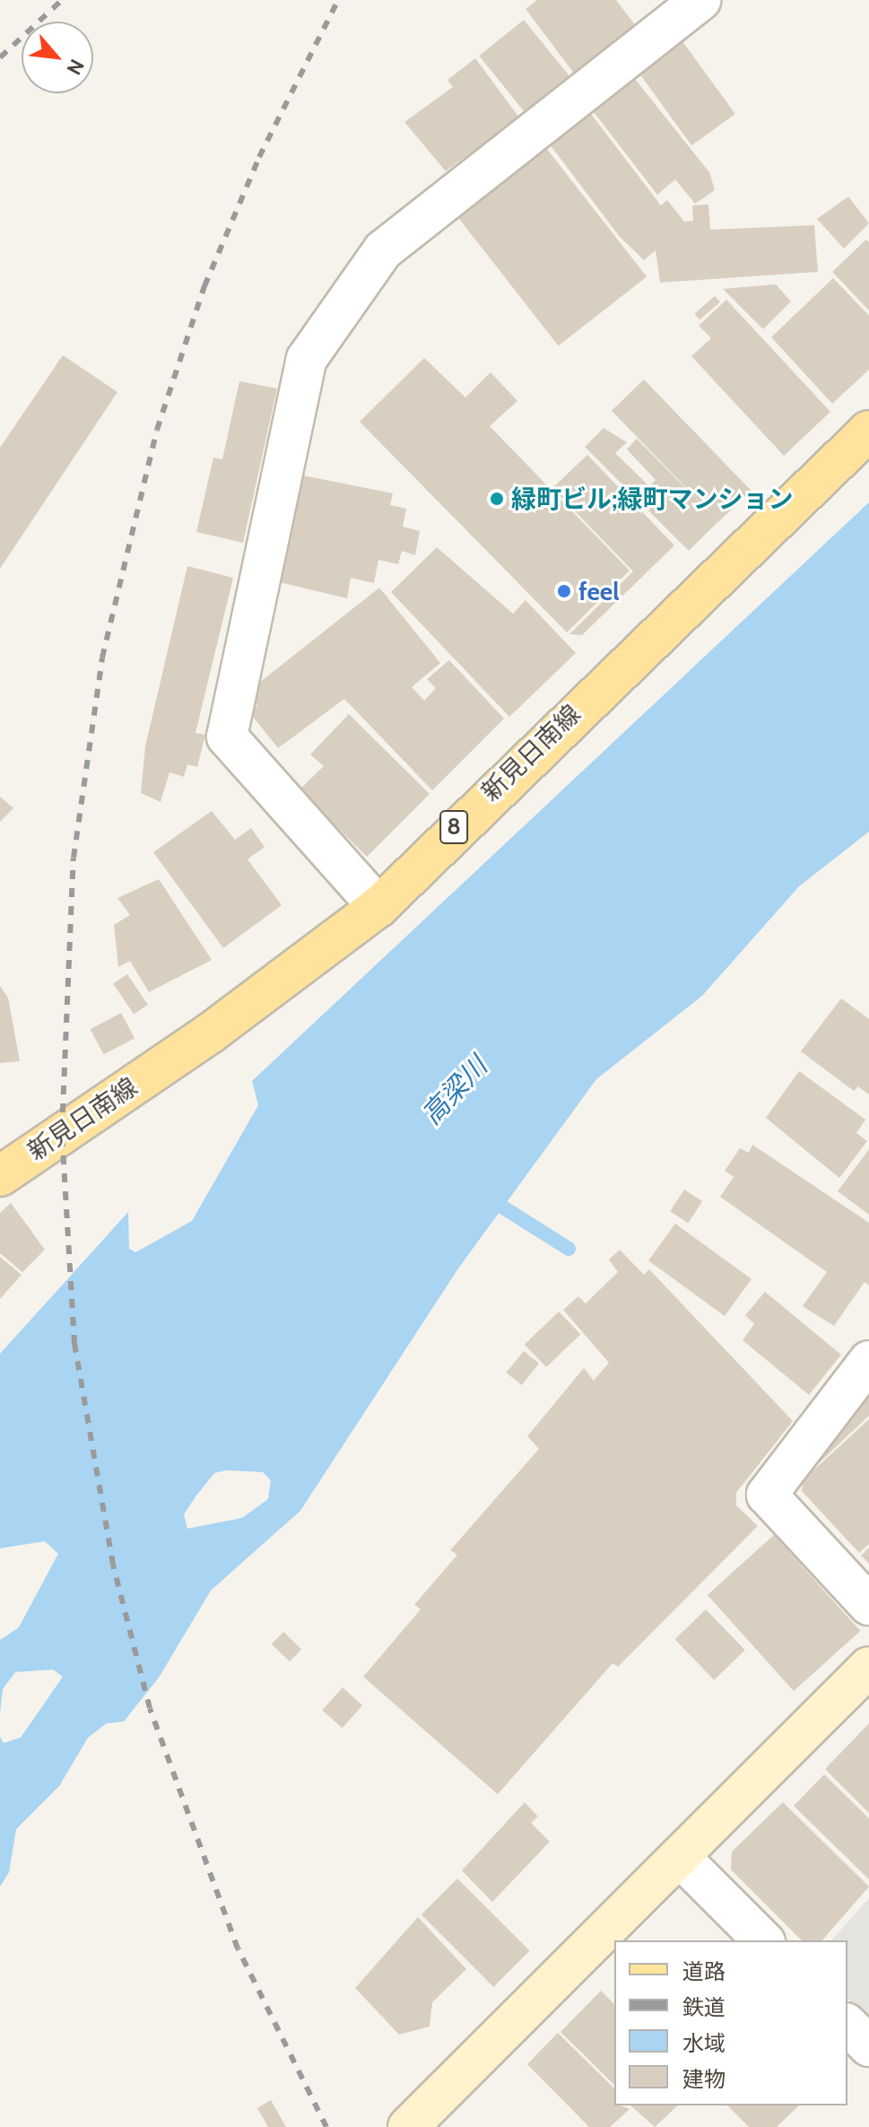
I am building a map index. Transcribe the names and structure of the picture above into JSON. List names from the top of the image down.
{
  "streets": {
    "main road": ["新見日南線", "8"]
  },
  "water": ["高梁川"],
  "places": ["緑町ビル;緑町マンション", "feel"],
  "legend": [
    "道路",
    "鉄道",
    "水域",
    "建物"
  ],
  "north": "bottom right"
}
